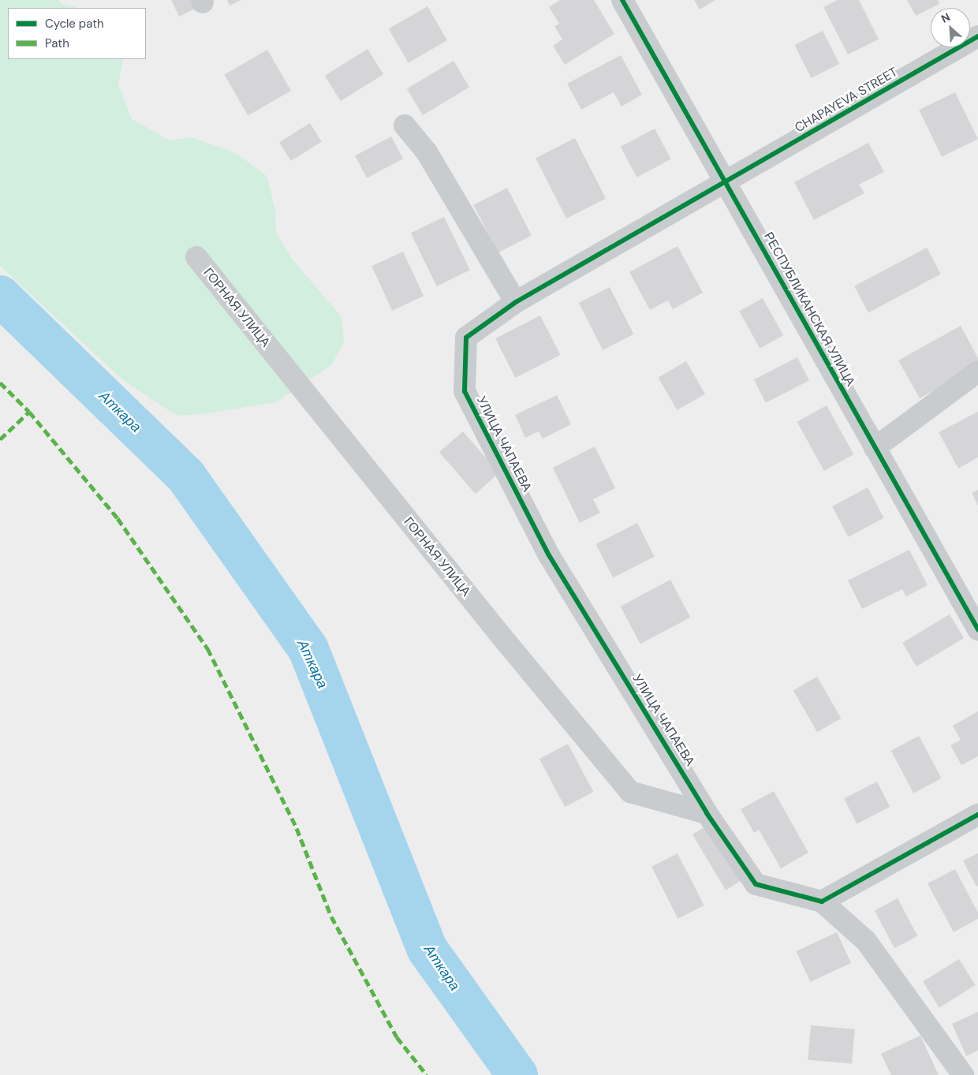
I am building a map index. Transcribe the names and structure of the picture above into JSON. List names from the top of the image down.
{
  "streets": {
    "street": [
      "CHAPAYEVA STREET",
      "ГОРНАЯ УЛИЦА",
      "РЕСПУБЛИКАНСКАЯ УЛИЦА",
      "УЛИЦА ЧАПАЕВА"
    ]
  },
  "crossings": [
    ["CHAPAYEVA STREET", "РЕСПУБЛИКАНСКАЯ УЛИЦА"],
    ["CHAPAYEVA STREET", "УЛИЦА ЧАПАЕВА"],
    ["ГОРНАЯ УЛИЦА", "УЛИЦА ЧАПАЕВА"],
    ["РЕСПУБЛИКАНСКАЯ УЛИЦА", "УЛИЦА ЧАПАЕВА"]
  ],
  "water": ["Аткара"],
  "legend": ["Cycle path", "Path"],
  "north": "top left"
}
